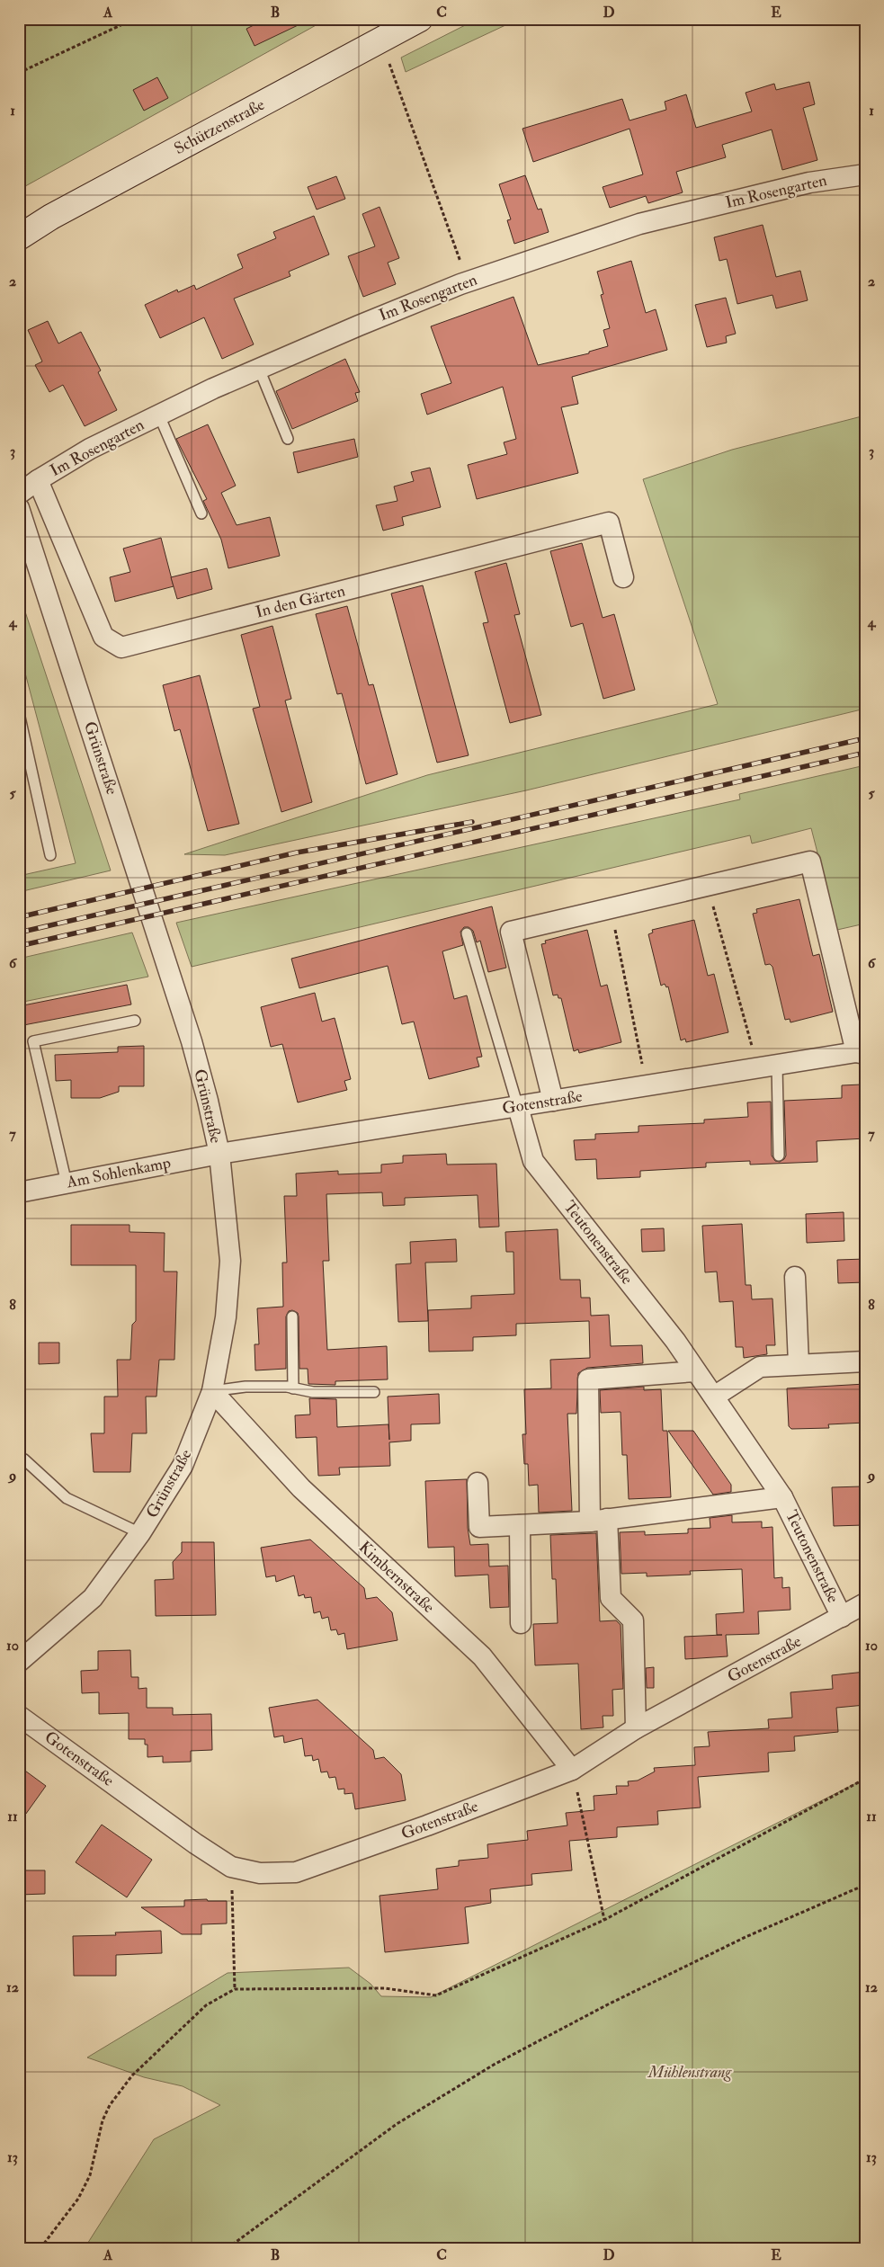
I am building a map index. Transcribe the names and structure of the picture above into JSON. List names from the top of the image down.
{
  "streets": {
    "main road": ["Schützenstraße"],
    "street": [
      "Im Rosengarten",
      "In den Gärten",
      "Grünstraße",
      "Gotenstraße",
      "Am Sohlenkamp",
      "Teutonenstraße",
      "Kimbernstraße"
    ]
  },
  "crossings": [
    ["Im Rosengarten", "In den Gärten"],
    ["Grünstraße", "Gotenstraße"],
    ["Grünstraße", "Am Sohlenkamp"],
    ["Grünstraße", "Kimbernstraße"],
    ["Gotenstraße", "Am Sohlenkamp"],
    ["Gotenstraße", "Teutonenstraße"],
    ["Gotenstraße", "Kimbernstraße"]
  ],
  "parks": ["Mühlenstrang"],
  "grid": {
    "columns": [
      "A",
      "B",
      "C",
      "D",
      "E"
    ],
    "rows": [
      "1",
      "2",
      "3",
      "4",
      "5",
      "6",
      "7",
      "8",
      "9",
      "10",
      "11",
      "12",
      "13"
    ]
  }
}
